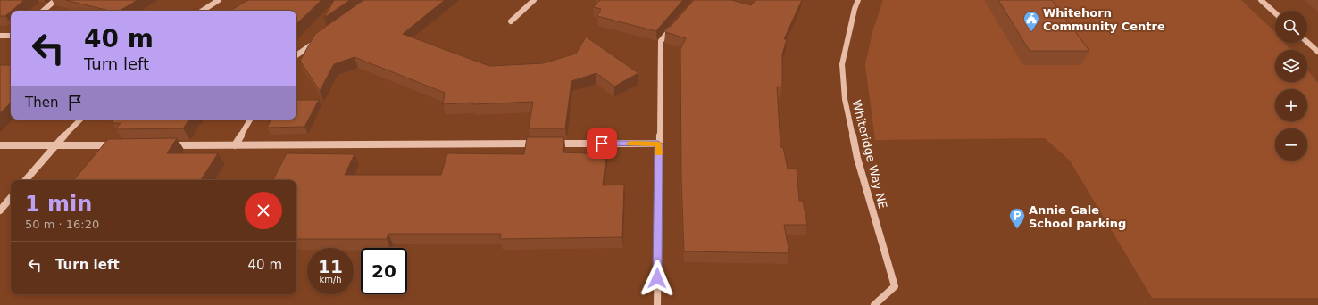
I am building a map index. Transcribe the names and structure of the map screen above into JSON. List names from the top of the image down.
{
  "streets": {
    "street": ["Whiteridge Way NE"]
  },
  "places": {
    "public building": ["Whitehorn Community Centre"],
    "parking": ["Annie Gale School parking"]
  },
  "page": {
    "map_buttons": ["+", "−"],
    "turn": ["40 m", "Turn left"],
    "then": "Then",
    "heading": ["1 min", "50 m · 16:20"],
    "list": [
      {
        "name": "Turn left",
        "value": "40 m"
      }
    ],
    "speed": "11 km/h",
    "limit": "20"
  }
}
